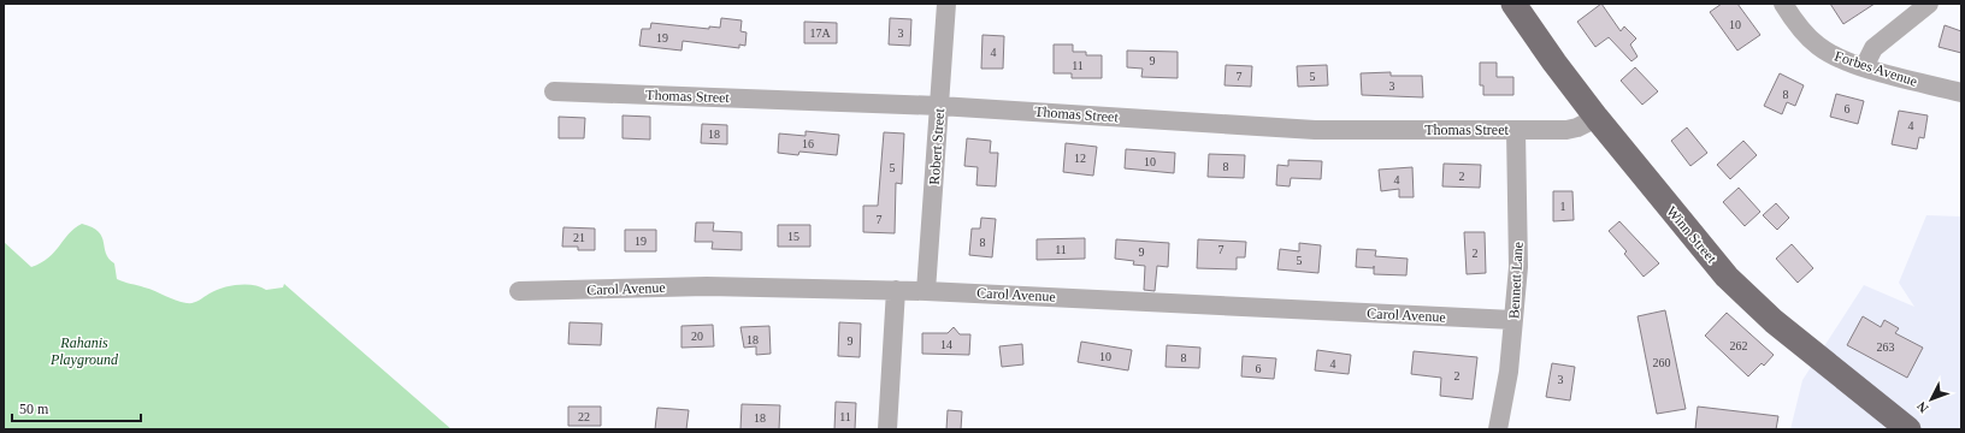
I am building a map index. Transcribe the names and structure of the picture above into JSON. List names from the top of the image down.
{
  "streets": {
    "main road": ["Winn Street"],
    "street": [
      "Forbes Avenue",
      "Thomas Street",
      "Robert Street",
      "Bennett Lane",
      "Carol Avenue"
    ]
  },
  "crossings": [
    ["Thomas Street", "Robert Street"],
    ["Thomas Street", "Winn Street"],
    ["Thomas Street", "Bennett Lane"],
    ["Robert Street", "Carol Avenue"],
    ["Bennett Lane", "Carol Avenue"]
  ],
  "parks": ["Rahanis Playground"],
  "house_numbers": [
    "10",
    "17A",
    "3",
    "19",
    "4",
    "9",
    "11",
    "7",
    "5",
    "3",
    "8",
    "6",
    "4",
    "18",
    "16",
    "12",
    "10",
    "8",
    "5",
    "2",
    "4",
    "1",
    "7",
    "15",
    "21",
    "19",
    "8",
    "11",
    "7",
    "9",
    "2",
    "5",
    "20",
    "18",
    "9",
    "14",
    "262",
    "263",
    "10",
    "8",
    "260",
    "4",
    "6",
    "2",
    "3",
    "22",
    "11",
    "18"
  ],
  "scale_bar": "50 m",
  "north": "bottom left"
}
